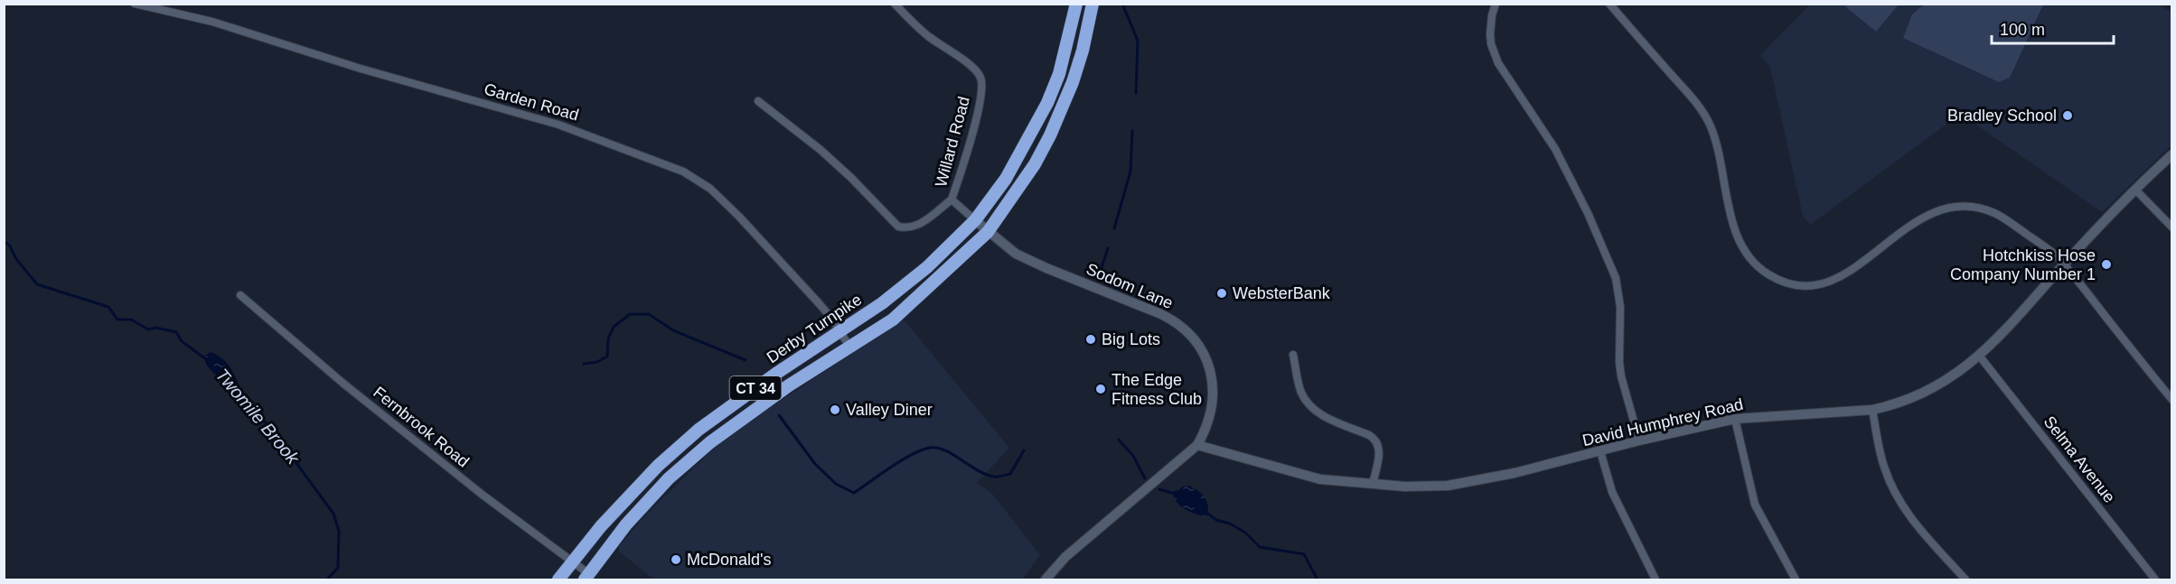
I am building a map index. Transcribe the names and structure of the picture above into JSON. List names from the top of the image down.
{
  "streets": {
    "highway": ["Derby Turnpike", "CT 34"],
    "street": [
      "Garden Road",
      "Willard Road",
      "Sodom Lane",
      "David Humphrey Road",
      "Fernbrook Road",
      "Selma Avenue"
    ]
  },
  "crossings": [
    ["Garden Road", "Derby Turnpike"],
    ["Willard Road", "Sodom Lane"],
    ["Willard Road", "Derby Turnpike"],
    ["Willard Road", "CT 34"],
    ["Sodom Lane", "Derby Turnpike"],
    ["Sodom Lane", "CT 34"],
    ["Sodom Lane", "David Humphrey Road"],
    ["Derby Turnpike", "CT 34"],
    ["Derby Turnpike", "Fernbrook Road"],
    ["David Humphrey Road", "Selma Avenue"]
  ],
  "water": ["Twomile Brook"],
  "places": [
    "Bradley School",
    "Hotchkiss Hose Company Number 1",
    "WebsterBank",
    "Big Lots",
    "The Edge Fitness Club",
    "Valley Diner",
    "McDonald's"
  ],
  "scale_bar": "100 m"
}
